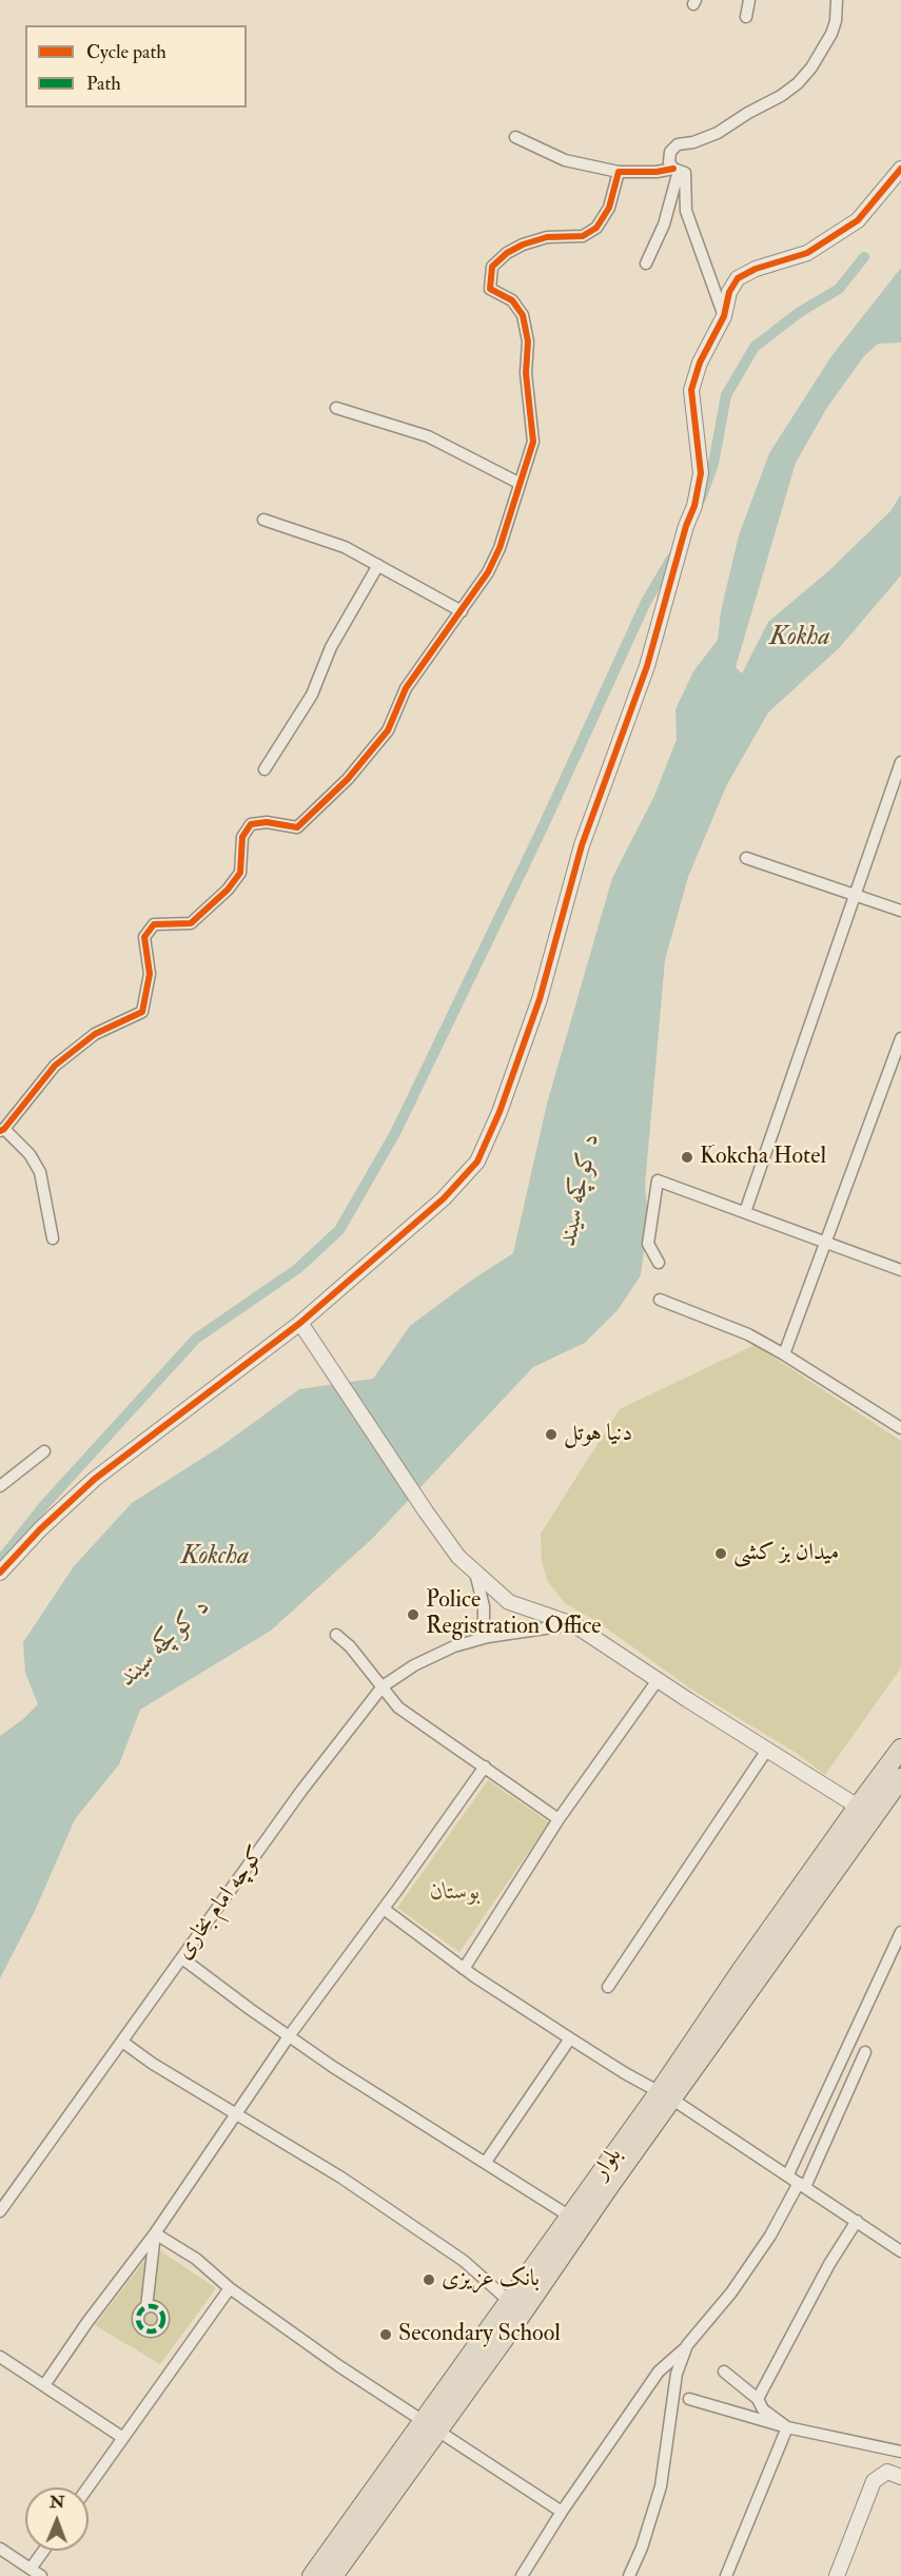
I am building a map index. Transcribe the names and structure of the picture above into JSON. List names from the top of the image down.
{
  "streets": {
    "main road": ["بلوار"],
    "street": ["کوچه امام بخاری"]
  },
  "water": ["Kokha", "د کوکچه سیند", "Kokcha"],
  "parks": ["بوستان"],
  "places": [
    "Kokcha Hotel",
    "دنیا هوتل",
    "میدان بز کشی",
    "Police Registration Office",
    "بانک عزیزی",
    "Secondary School"
  ],
  "legend": ["Cycle path", "Path"],
  "north": "top"
}
